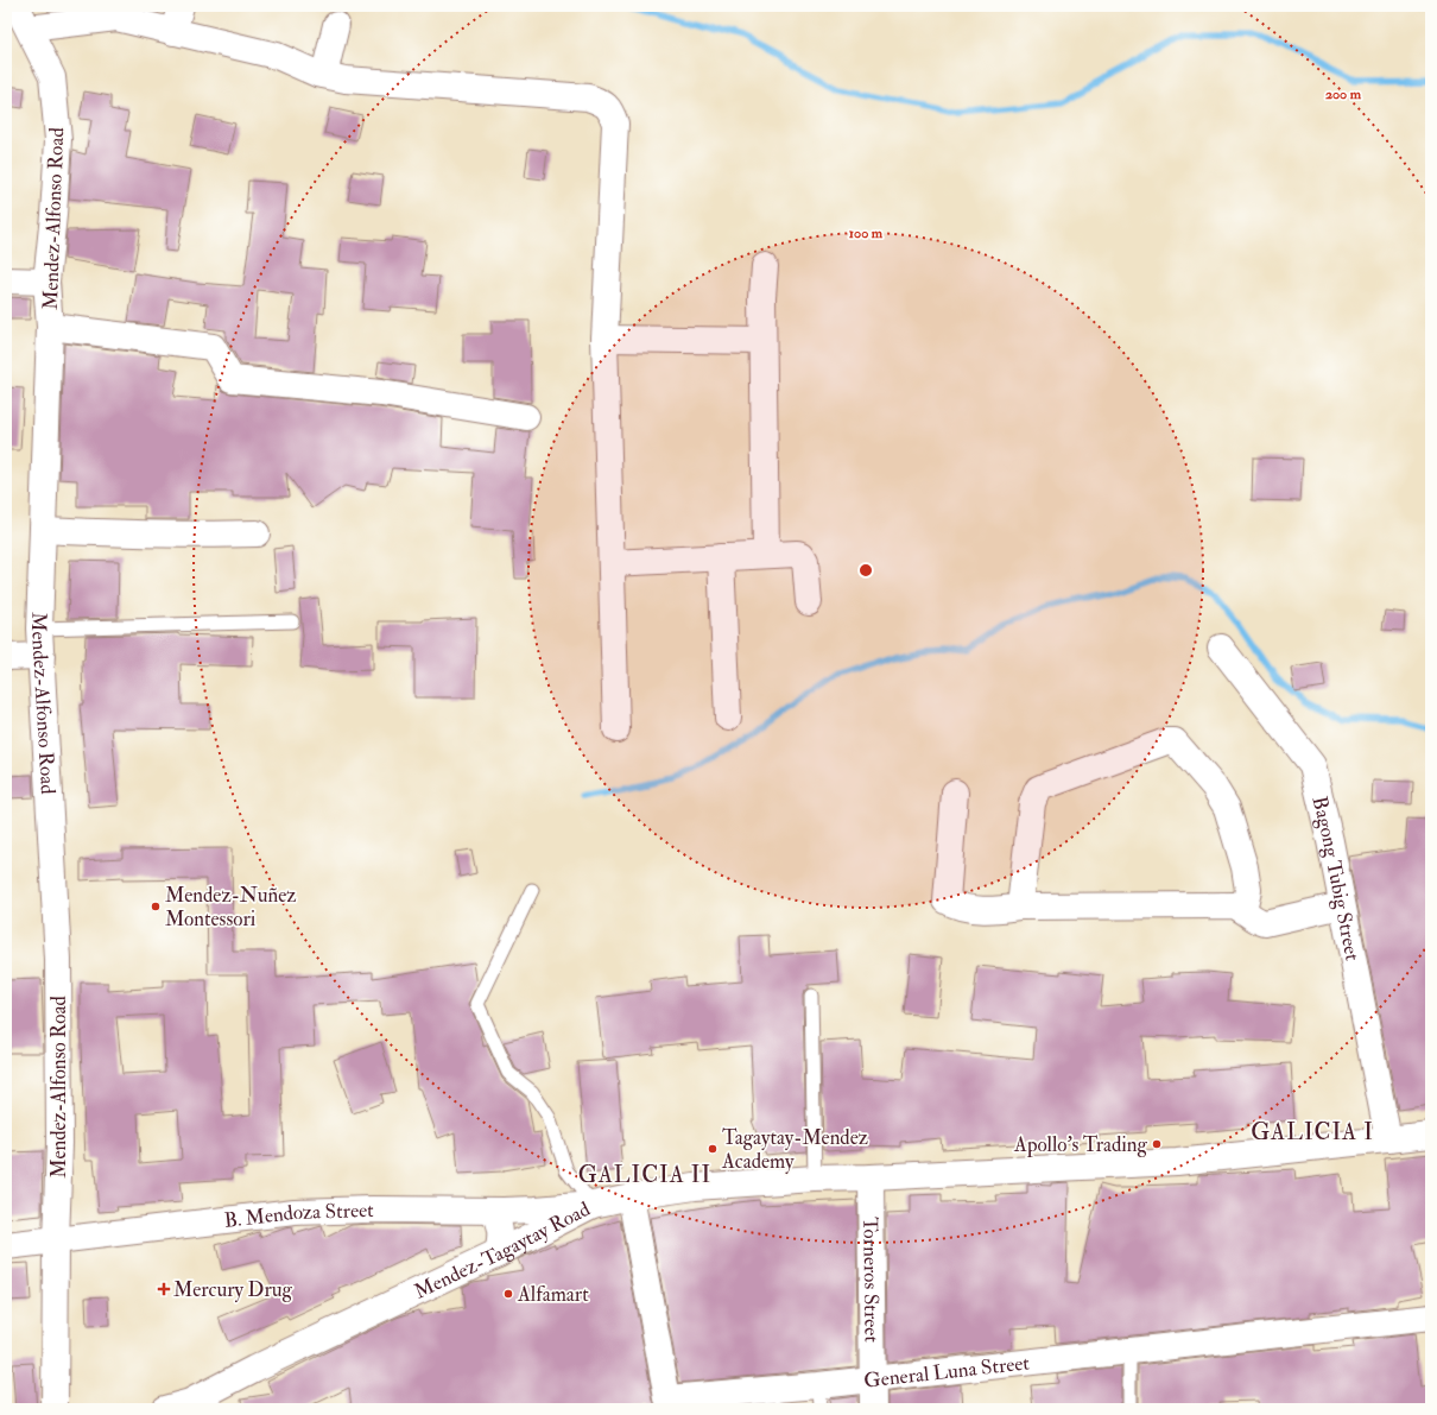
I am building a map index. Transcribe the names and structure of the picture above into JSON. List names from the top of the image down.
{
  "streets": {
    "street": [
      "Mendez-Alfonso Road",
      "Bagong Tubig Street",
      "B. Mendoza Street",
      "Mendez-Tagaytay Road",
      "Torneros Street",
      "General Luna Street"
    ]
  },
  "crossings": [
    ["Mendez-Alfonso Road", "B. Mendoza Street"],
    ["Bagong Tubig Street", "Mendez-Tagaytay Road"],
    ["B. Mendoza Street", "Mendez-Tagaytay Road"],
    ["Mendez-Tagaytay Road", "Torneros Street"],
    ["Mendez-Tagaytay Road", "General Luna Street"],
    ["Torneros Street", "General Luna Street"]
  ],
  "districts": ["GALICIA I", "GALICIA II"],
  "places": {
    "other": [
      "Mendez-Nuñez Montessori",
      "Apollo's Trading",
      "Tagaytay-Mendez Academy",
      "Alfamart"
    ],
    "health": ["Mercury Drug"]
  },
  "rings": ["200 m", "100 m"]
}
